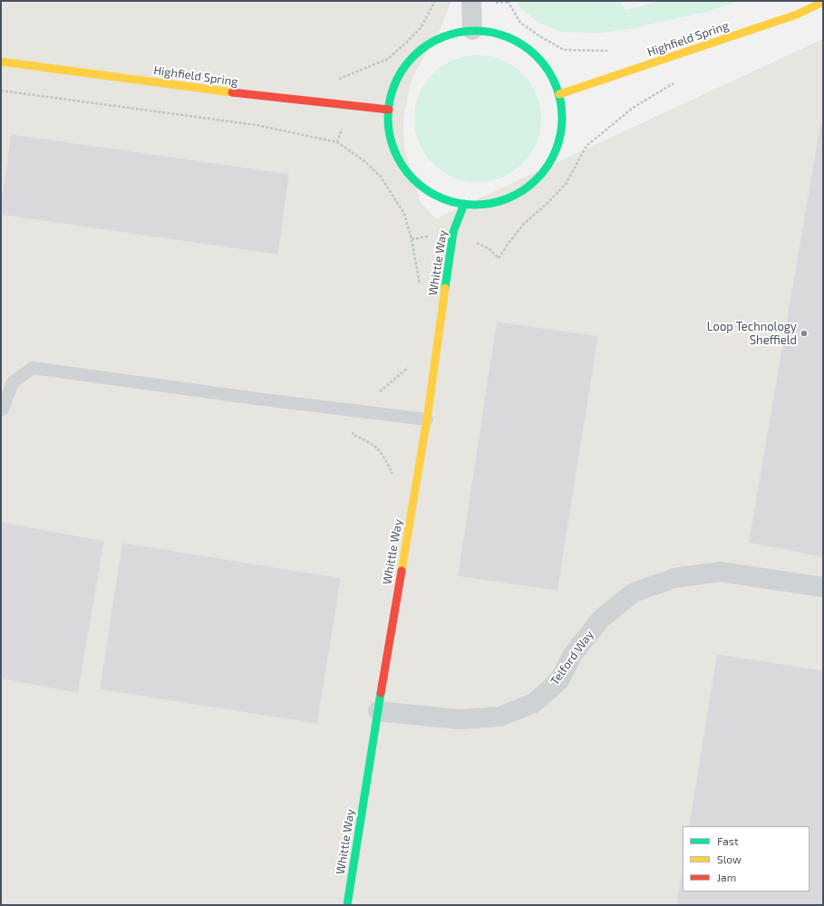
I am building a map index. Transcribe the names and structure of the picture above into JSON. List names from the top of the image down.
{
  "streets": {
    "main road": ["Highfield Spring", "Whittle Way"],
    "street": ["Telford Way"]
  },
  "crossings": [
    ["Whittle Way", "Telford Way"]
  ],
  "places": ["Loop Technology Sheffield"],
  "legend": ["Fast", "Slow", "Jam"]
}
